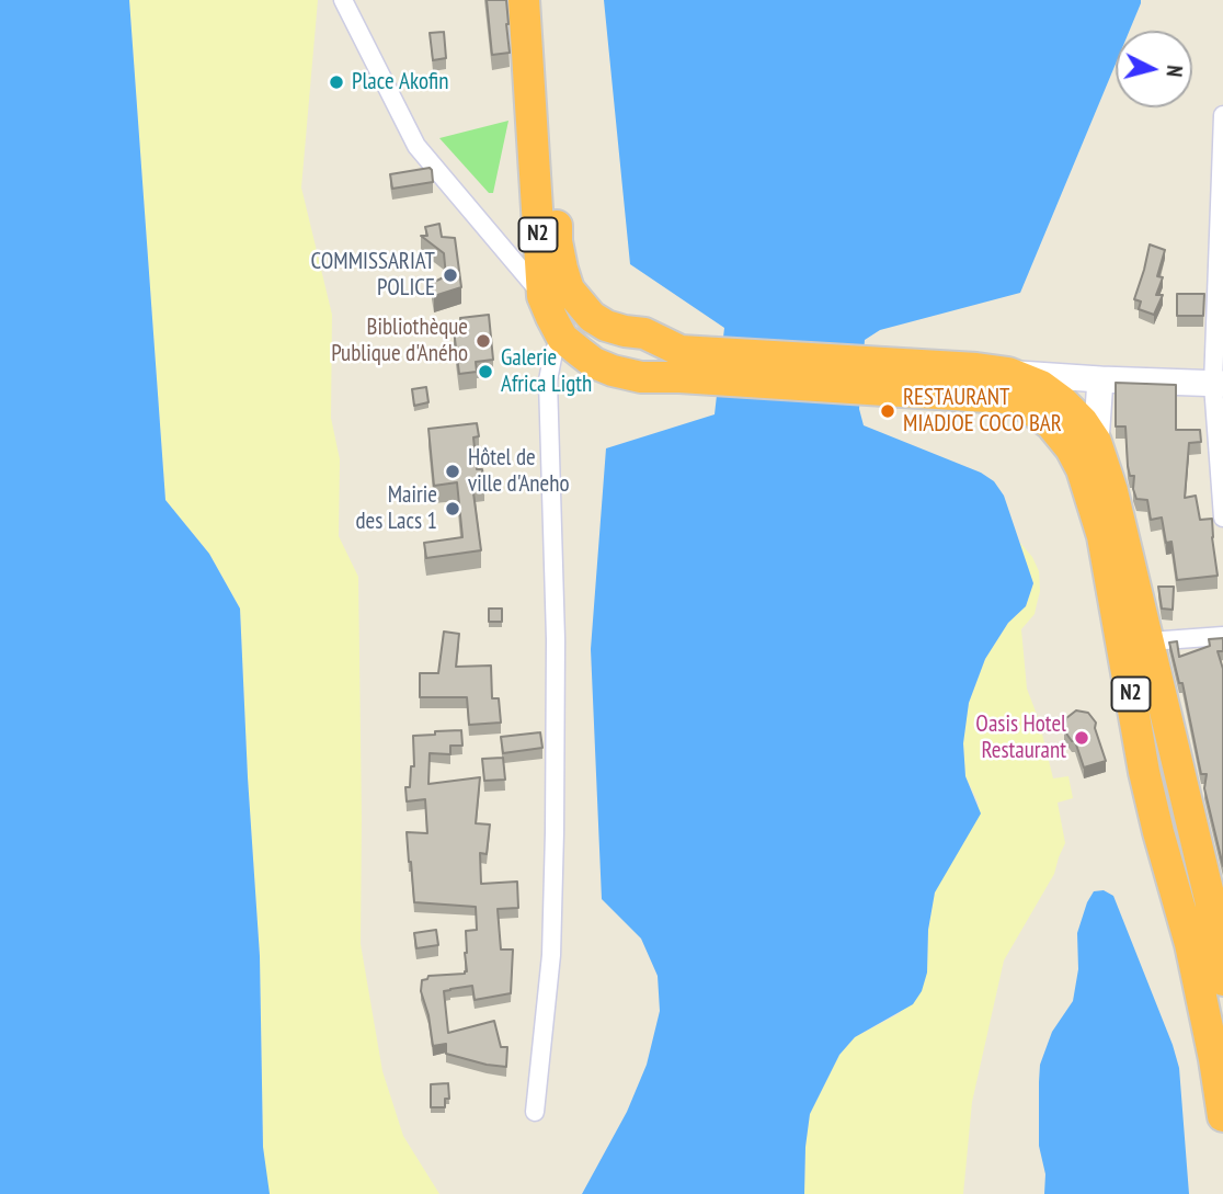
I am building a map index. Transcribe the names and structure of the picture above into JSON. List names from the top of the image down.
{
  "streets": {
    "highway": ["N2"]
  },
  "places": [
    "Place Akofin",
    "COMMISSARIAT POLICE",
    "Bibliothèque Publique d'Aného",
    "Galerie Africa Ligth",
    "RESTAURANT MIADJOE COCO BAR",
    "Hôtel de ville d'Aneho",
    "Mairie des Lacs 1",
    "Oasis Hotel Restaurant"
  ],
  "north": "right"
}
